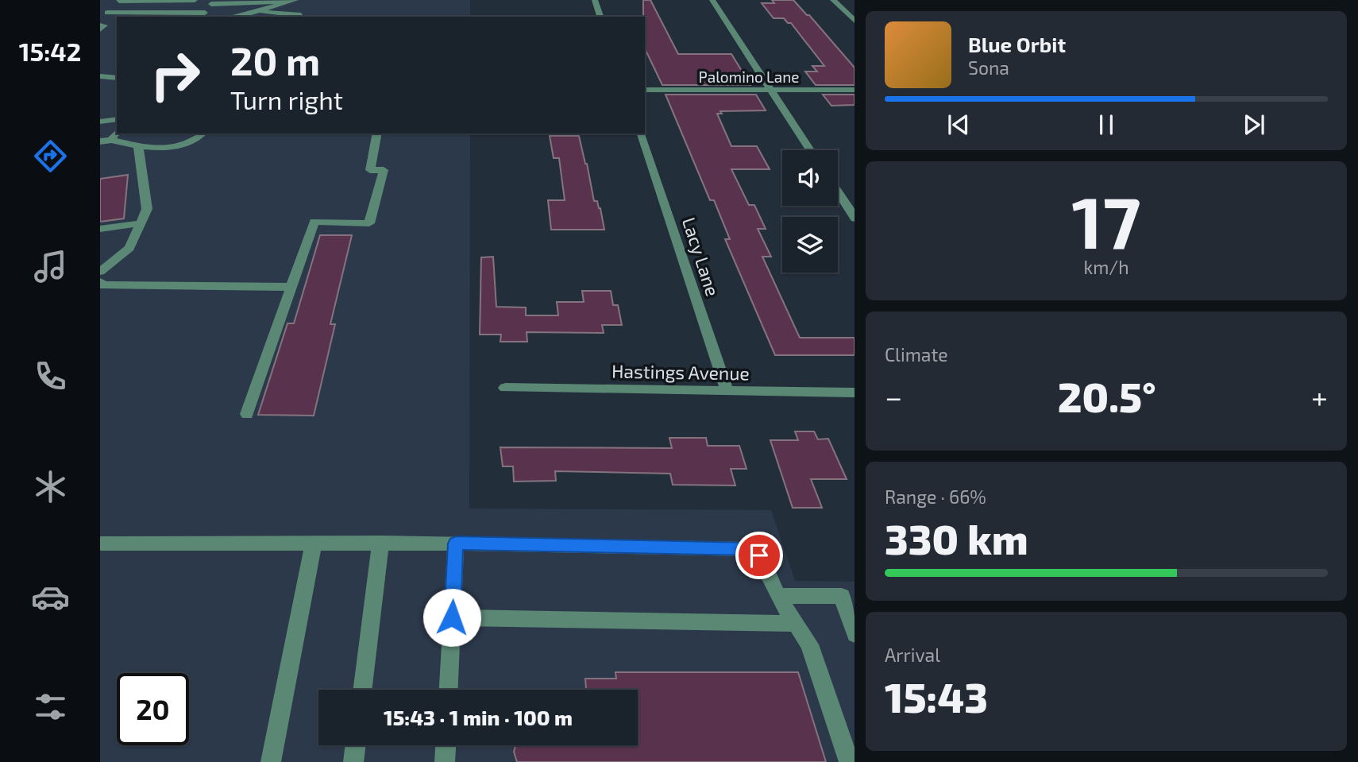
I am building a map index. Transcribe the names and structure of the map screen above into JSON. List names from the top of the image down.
{
  "streets": {
    "street": ["Palomino Lane", "Lacy Lane", "Hastings Avenue"]
  },
  "crossings": [
    ["Lacy Lane", "Hastings Avenue"]
  ],
  "page": {
    "tabs": "15:42",
    "turn": ["20 m", "Turn right"],
    "song": ["Blue Orbit", "Sona"],
    "tile": [
      ["17", "km/h"],
      "Climate",
      ["Range · 66%", "330 km"],
      ["Arrival", "15:43"]
    ],
    "heat": ["−", "20.5°", "+"],
    "limit": "20",
    "trip": "15:43 · 1 min · 100 m"
  }
}
